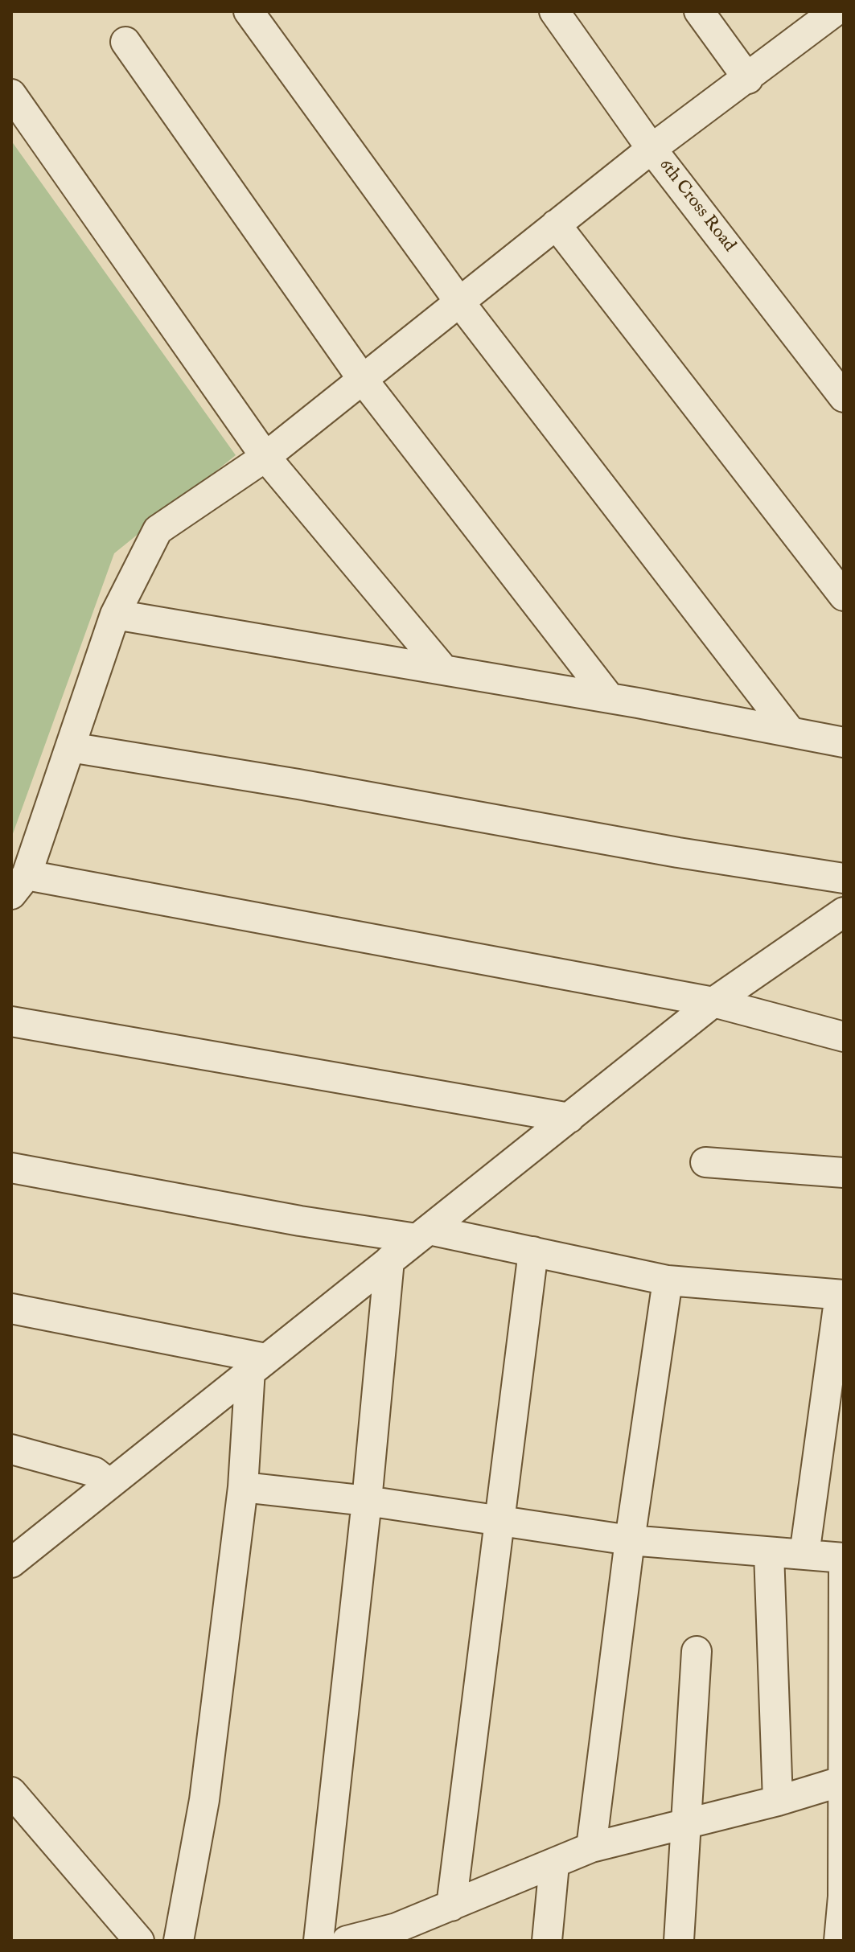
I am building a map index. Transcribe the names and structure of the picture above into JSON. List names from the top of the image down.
{
  "streets": {
    "street": ["6th Cross Road"]
  }
}
